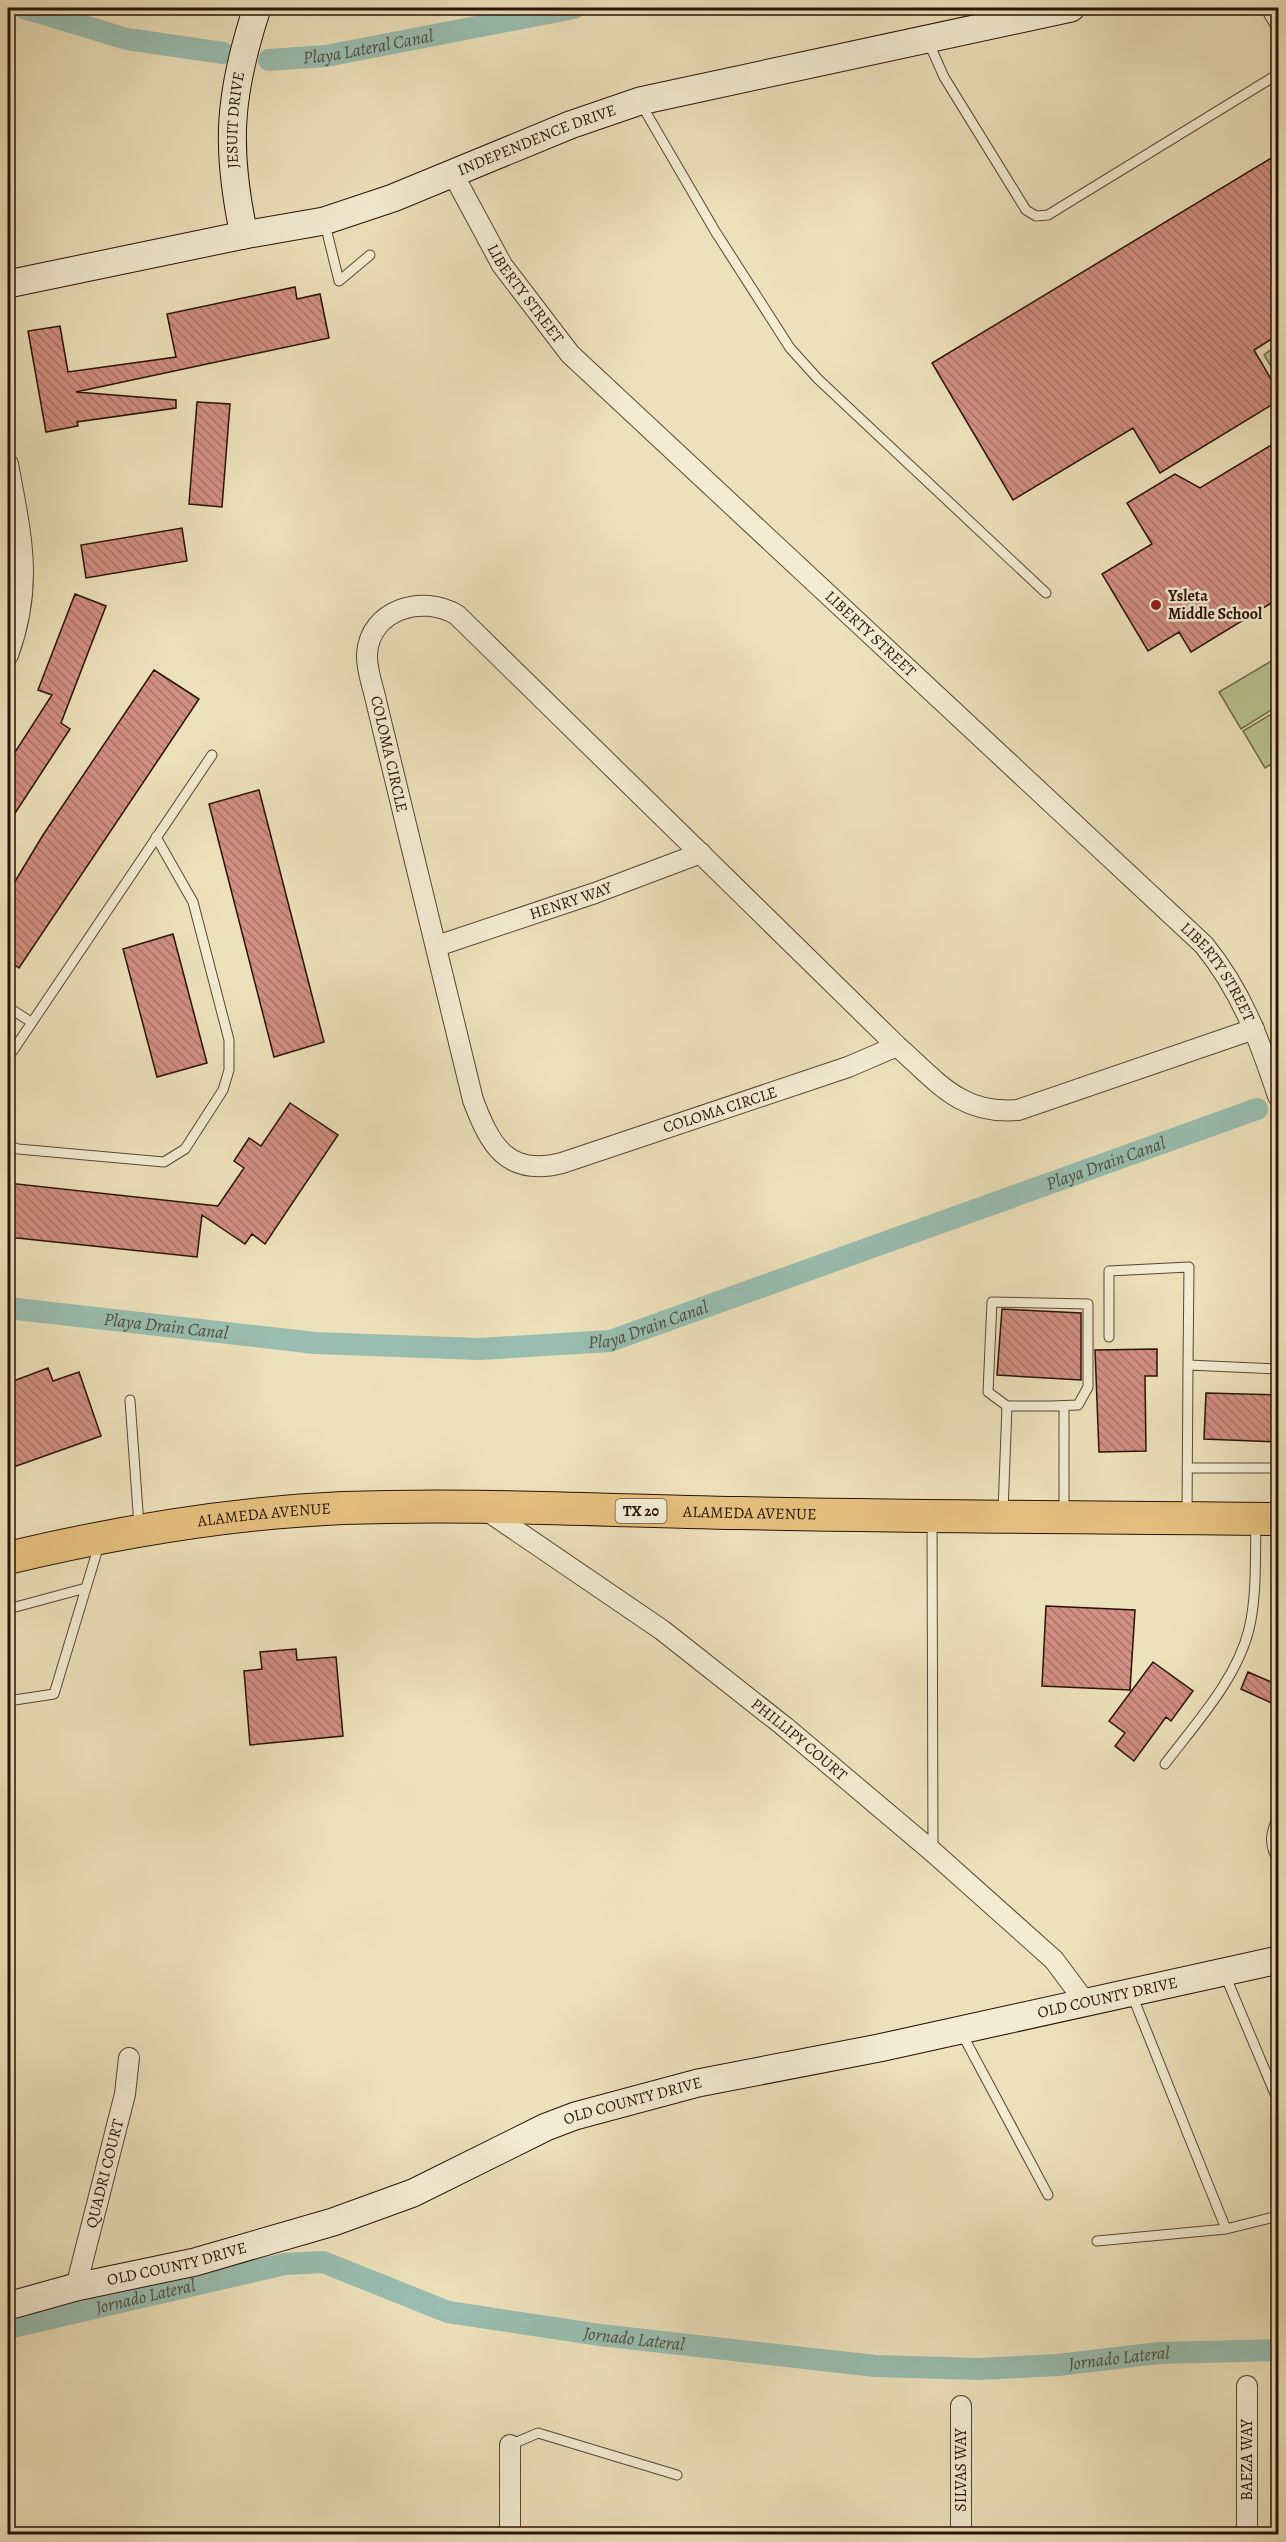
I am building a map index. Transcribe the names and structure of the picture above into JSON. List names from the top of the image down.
{
  "streets": {
    "main road": ["TX 20", "ALAMEDA AVENUE"],
    "street": [
      "JESUIT DRIVE",
      "INDEPENDENCE DRIVE",
      "LIBERTY STREET",
      "COLOMA CIRCLE",
      "HENRY WAY",
      "PHILLIPY COURT",
      "OLD COUNTY DRIVE",
      "QUADRI COURT",
      "BAEZA WAY",
      "SILVAS WAY"
    ]
  },
  "crossings": [
    ["JESUIT DRIVE", "INDEPENDENCE DRIVE"],
    ["INDEPENDENCE DRIVE", "LIBERTY STREET"],
    ["LIBERTY STREET", "COLOMA CIRCLE"],
    ["COLOMA CIRCLE", "HENRY WAY"],
    ["ALAMEDA AVENUE", "PHILLIPY COURT"],
    ["PHILLIPY COURT", "OLD COUNTY DRIVE"],
    ["OLD COUNTY DRIVE", "QUADRI COURT"]
  ],
  "water": ["Playa Lateral Canal", "Playa Drain Canal", "Jornado Lateral"],
  "places": ["Ysleta Middle School"]
}
